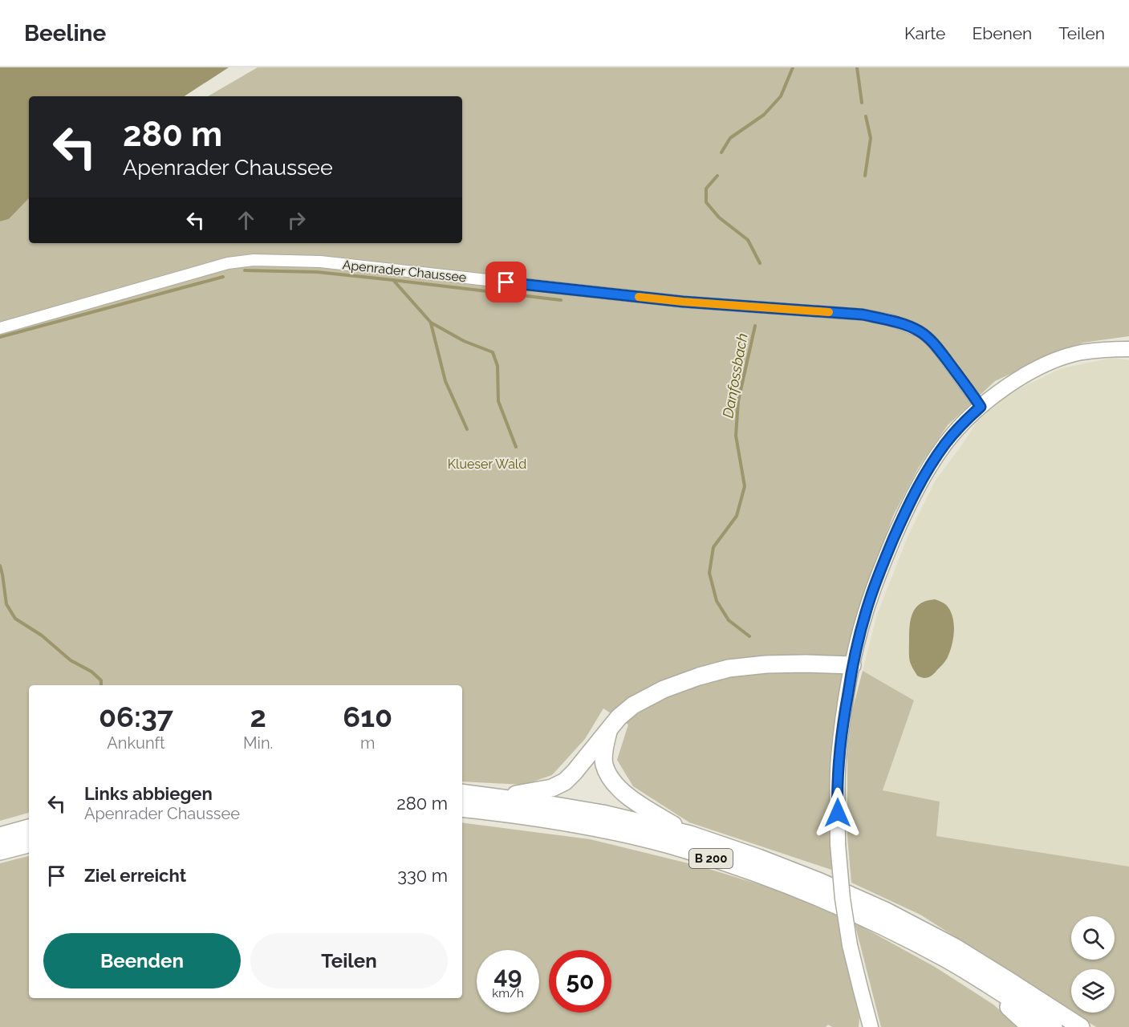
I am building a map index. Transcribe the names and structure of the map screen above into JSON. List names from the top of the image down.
{
  "streets": {
    "highway": ["B 200"],
    "street": ["Apenrader Chaussee"]
  },
  "water": ["Danfossbach"],
  "parks": ["Klueser Wald"],
  "page": {
    "header": "Beeline",
    "nav": ["Karte", "Ebenen", "Teilen"],
    "turn": ["280 m", "Apenrader Chaussee"],
    "eta": [
      "06:37",
      "Ankunft",
      "2",
      "Min.",
      "610",
      "m"
    ],
    "list": [
      {
        "name": "Links abbiegen",
        "note": "Apenrader Chaussee",
        "value": "280 m"
      },
      {
        "name": "Ziel erreicht",
        "value": "330 m"
      }
    ],
    "buttons": ["Beenden", "Teilen"],
    "speed": "49 km/h",
    "limit": "50"
  }
}
